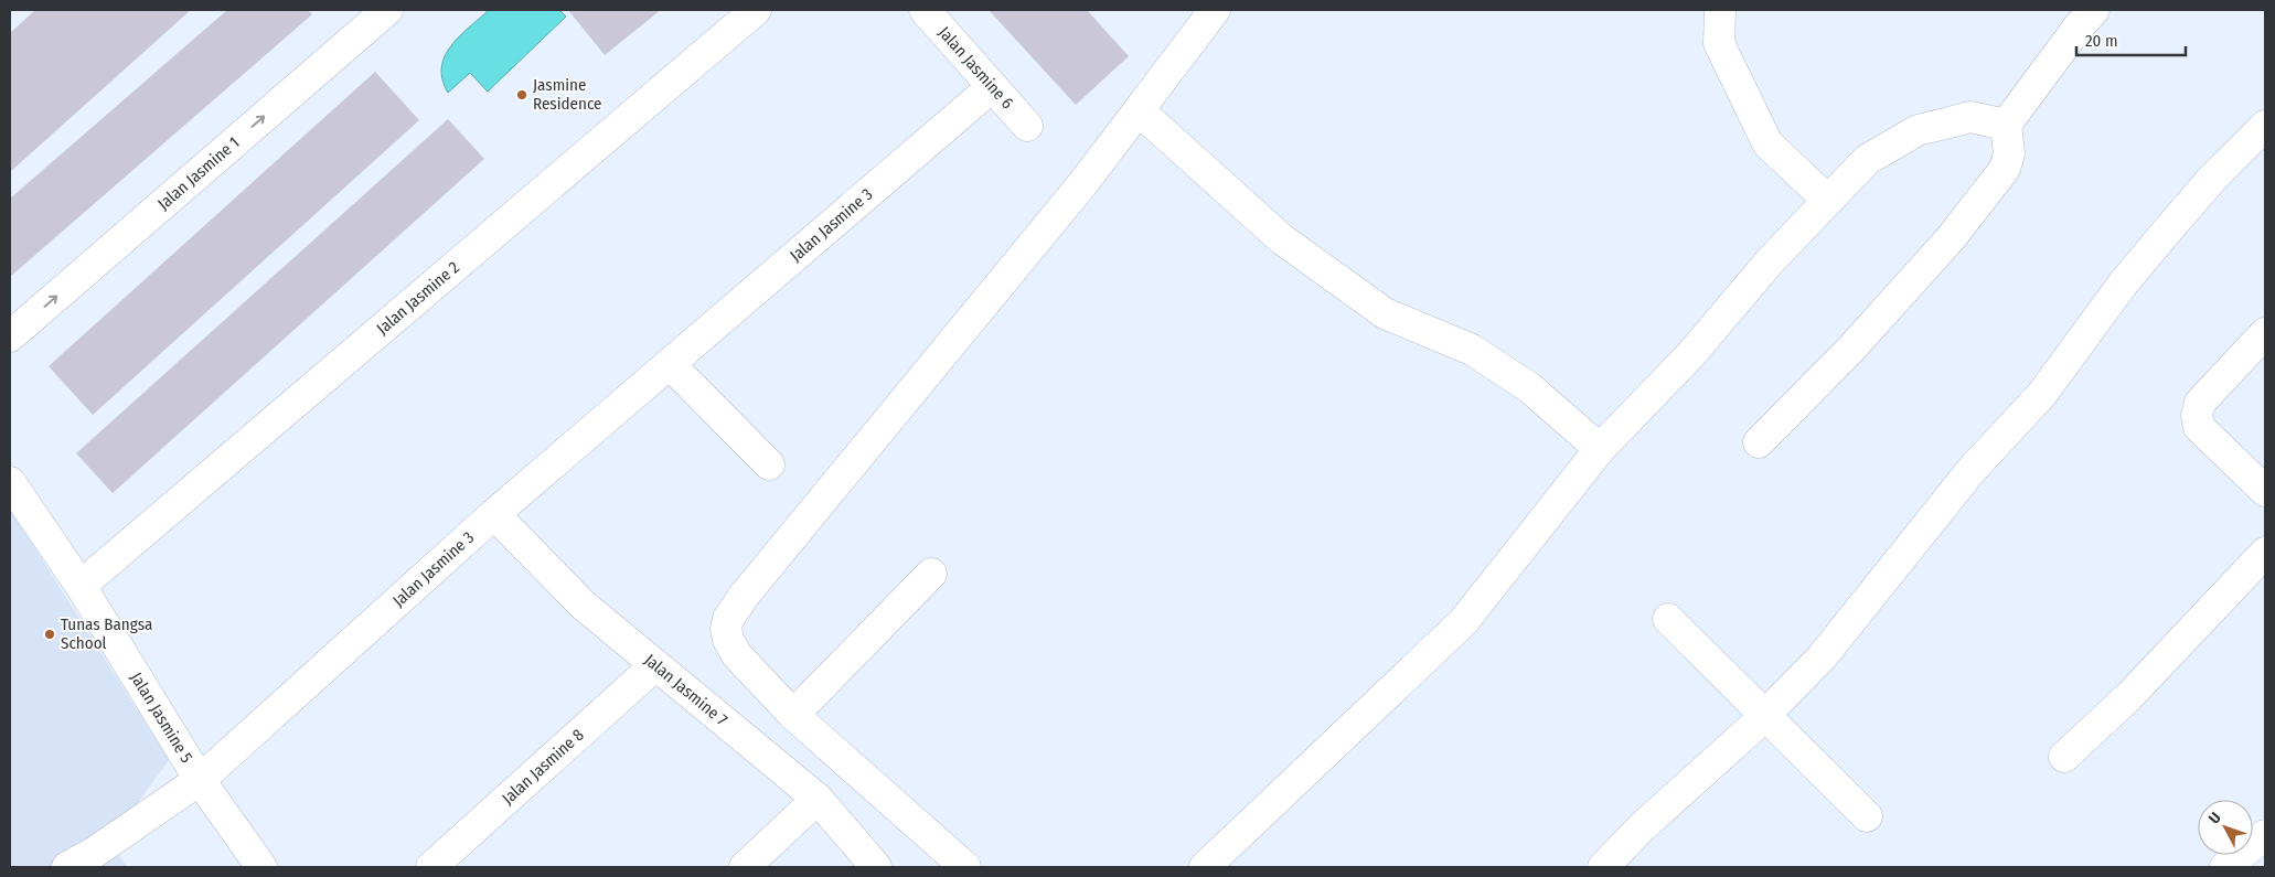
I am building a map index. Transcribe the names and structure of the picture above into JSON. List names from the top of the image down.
{
  "streets": {
    "street": [
      "Jalan Jasmine 6",
      "Jalan Jasmine 1",
      "Jalan Jasmine 3",
      "Jalan Jasmine 2",
      "Jalan Jasmine 7",
      "Jalan Jasmine 5",
      "Jalan Jasmine 8"
    ]
  },
  "crossings": [
    ["Jalan Jasmine 6", "Jalan Jasmine 3"],
    ["Jalan Jasmine 3", "Jalan Jasmine 7"],
    ["Jalan Jasmine 3", "Jalan Jasmine 5"],
    ["Jalan Jasmine 2", "Jalan Jasmine 5"],
    ["Jalan Jasmine 7", "Jalan Jasmine 8"]
  ],
  "one_way": ["Jalan Jasmine 1"],
  "places": ["Jasmine Residence", "Tunas Bangsa School"],
  "scale_bar": "20 m",
  "north": "top left"
}
